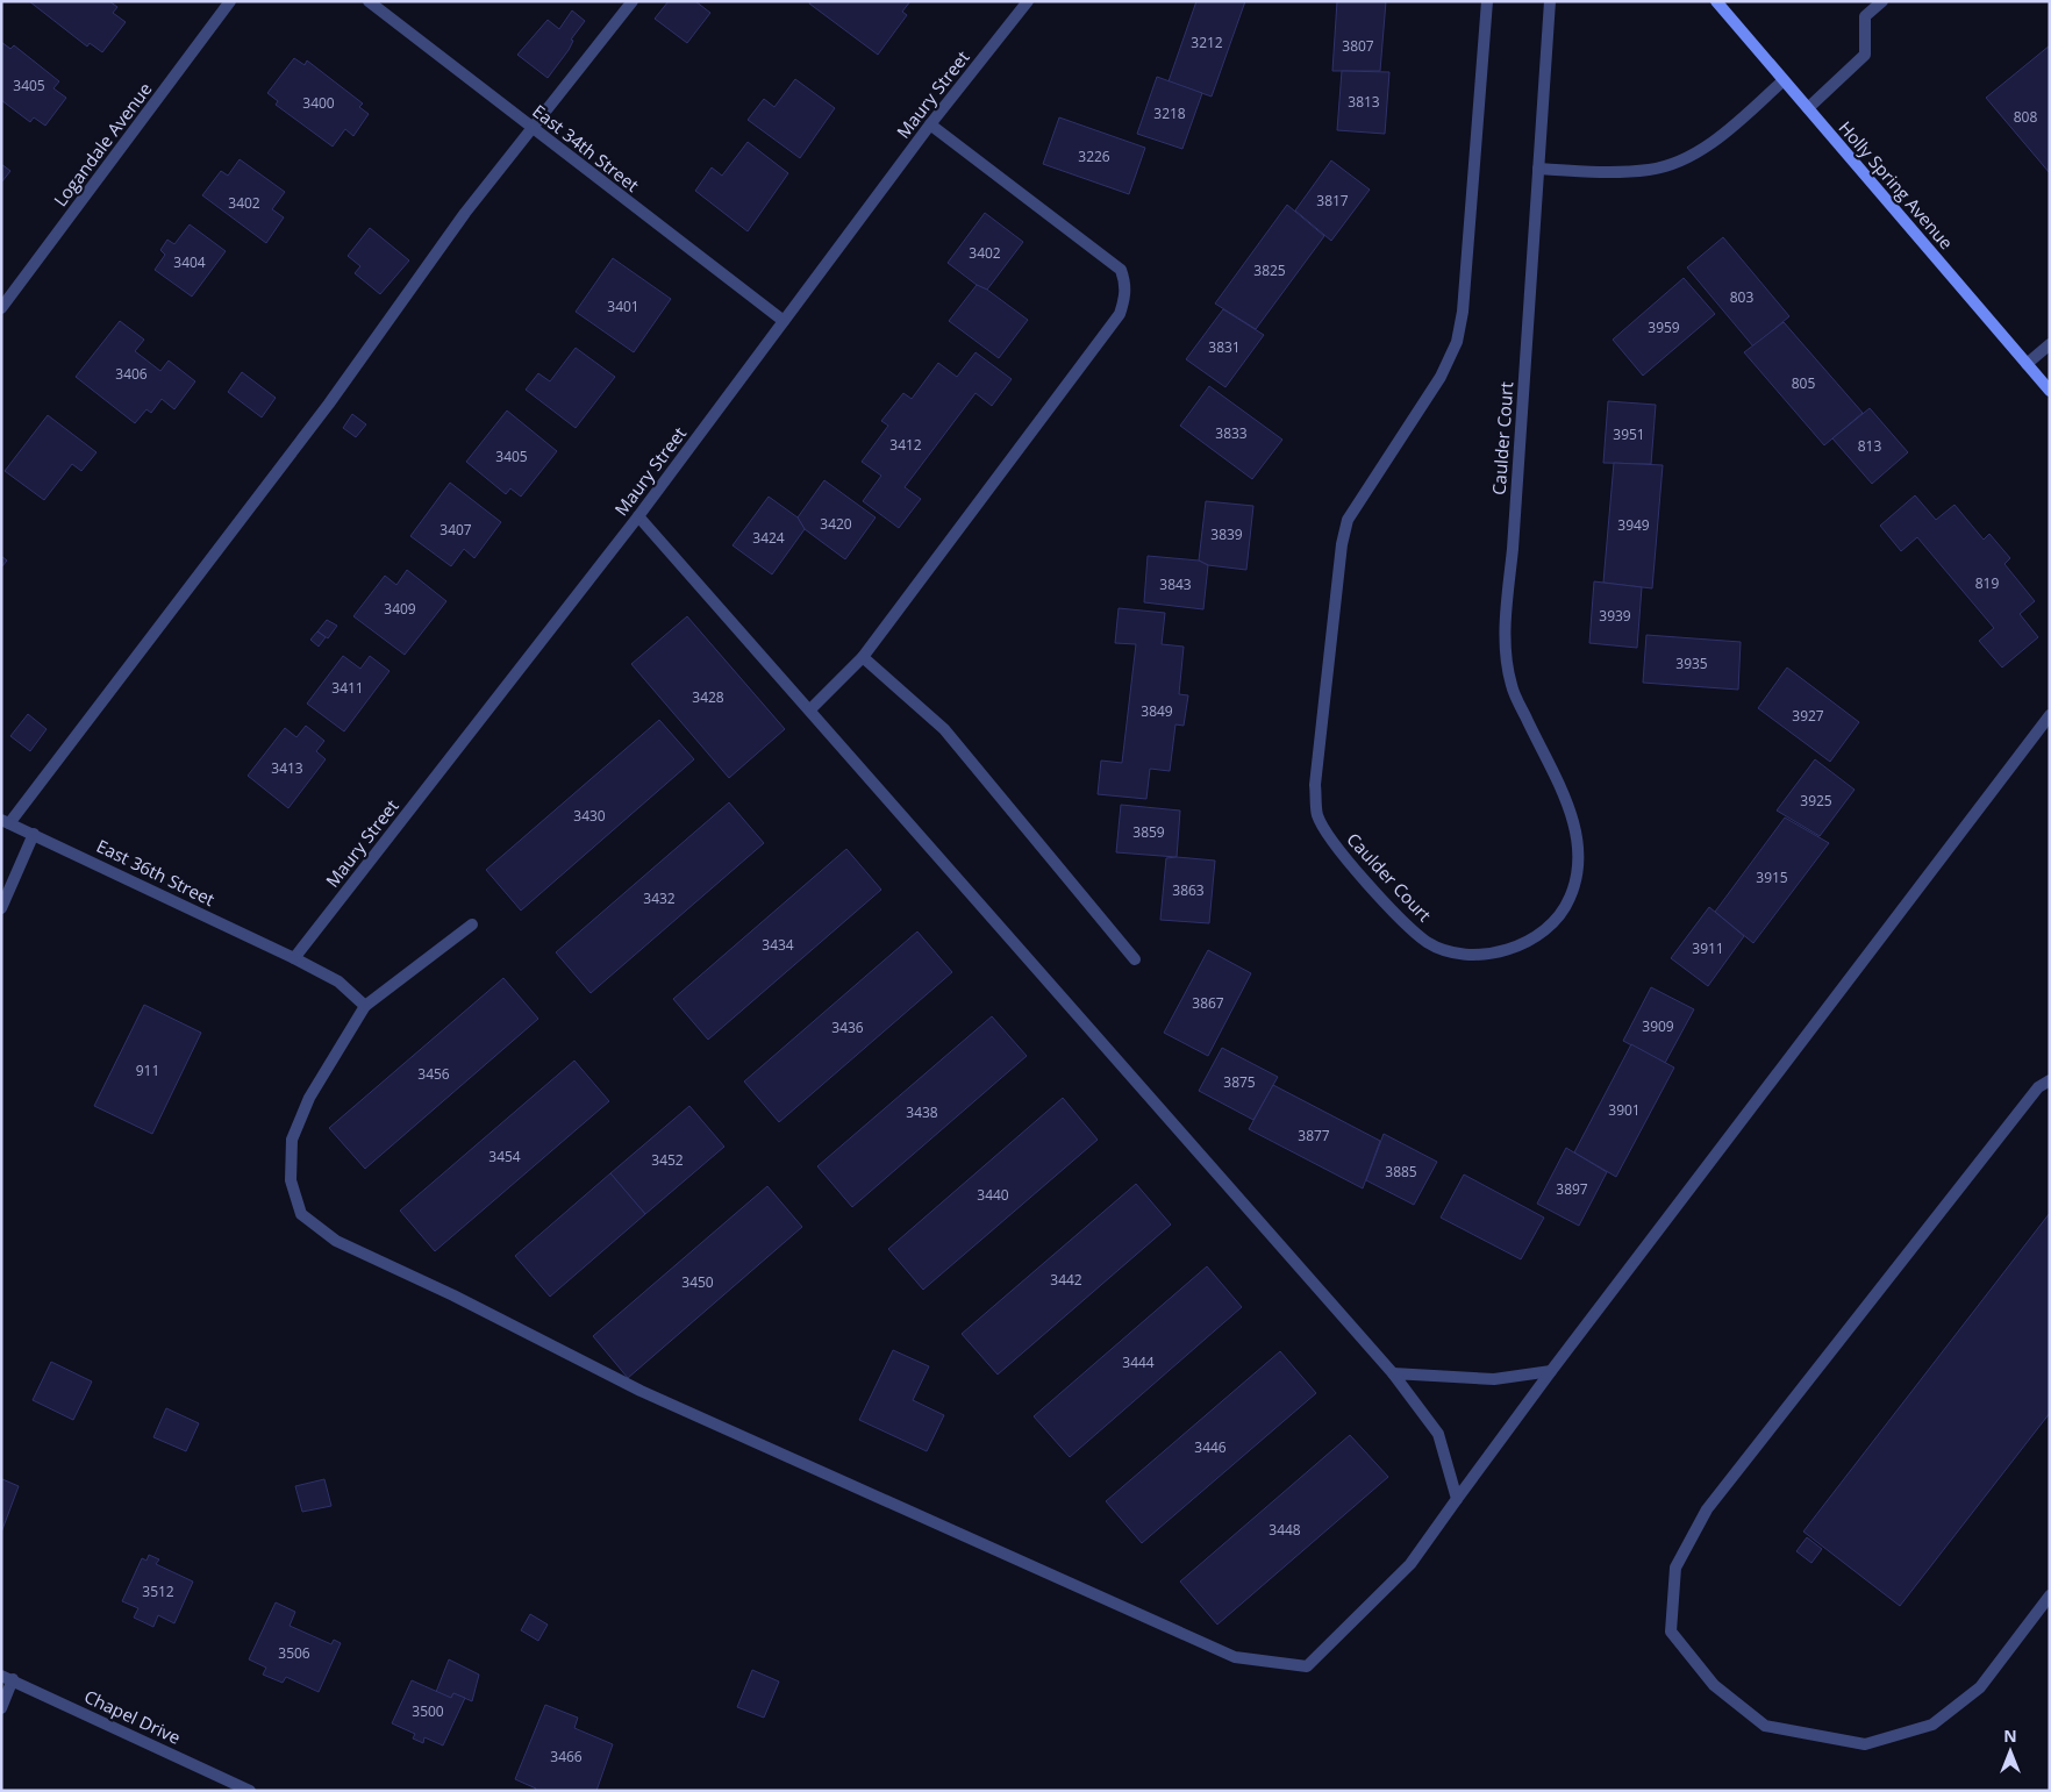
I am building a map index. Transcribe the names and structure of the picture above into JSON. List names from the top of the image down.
{
  "streets": {
    "street": [
      "Maury Street",
      "Logandale Avenue",
      "East 34th Street",
      "Holly Spring Avenue",
      "Caulder Court",
      "East 36th Street",
      "Chapel Drive"
    ]
  },
  "crossings": [
    ["Maury Street", "East 34th Street"],
    ["Maury Street", "East 36th Street"]
  ],
  "house_numbers": [
    "3212",
    "3807",
    "3405",
    "3813",
    "3400",
    "3218",
    "808",
    "3226",
    "3817",
    "3402",
    "3402",
    "3404",
    "3825",
    "803",
    "3401",
    "3959",
    "3831",
    "3406",
    "805",
    "3833",
    "3951",
    "3412",
    "813",
    "3405",
    "3420",
    "3949",
    "3407",
    "3839",
    "3424",
    "819",
    "3843",
    "3409",
    "3939",
    "3935",
    "3411",
    "3428",
    "3849",
    "3927",
    "3413",
    "3925",
    "3430",
    "3859",
    "3915",
    "3863",
    "3432",
    "3434",
    "3911",
    "3867",
    "3909",
    "3436",
    "911",
    "3456",
    "3875",
    "3901",
    "3438",
    "3877",
    "3454",
    "3452",
    "3885",
    "3897",
    "3440",
    "3442",
    "3450",
    "3444",
    "3446",
    "3448",
    "3512",
    "3506",
    "3500",
    "3466"
  ],
  "north": "top"
}
